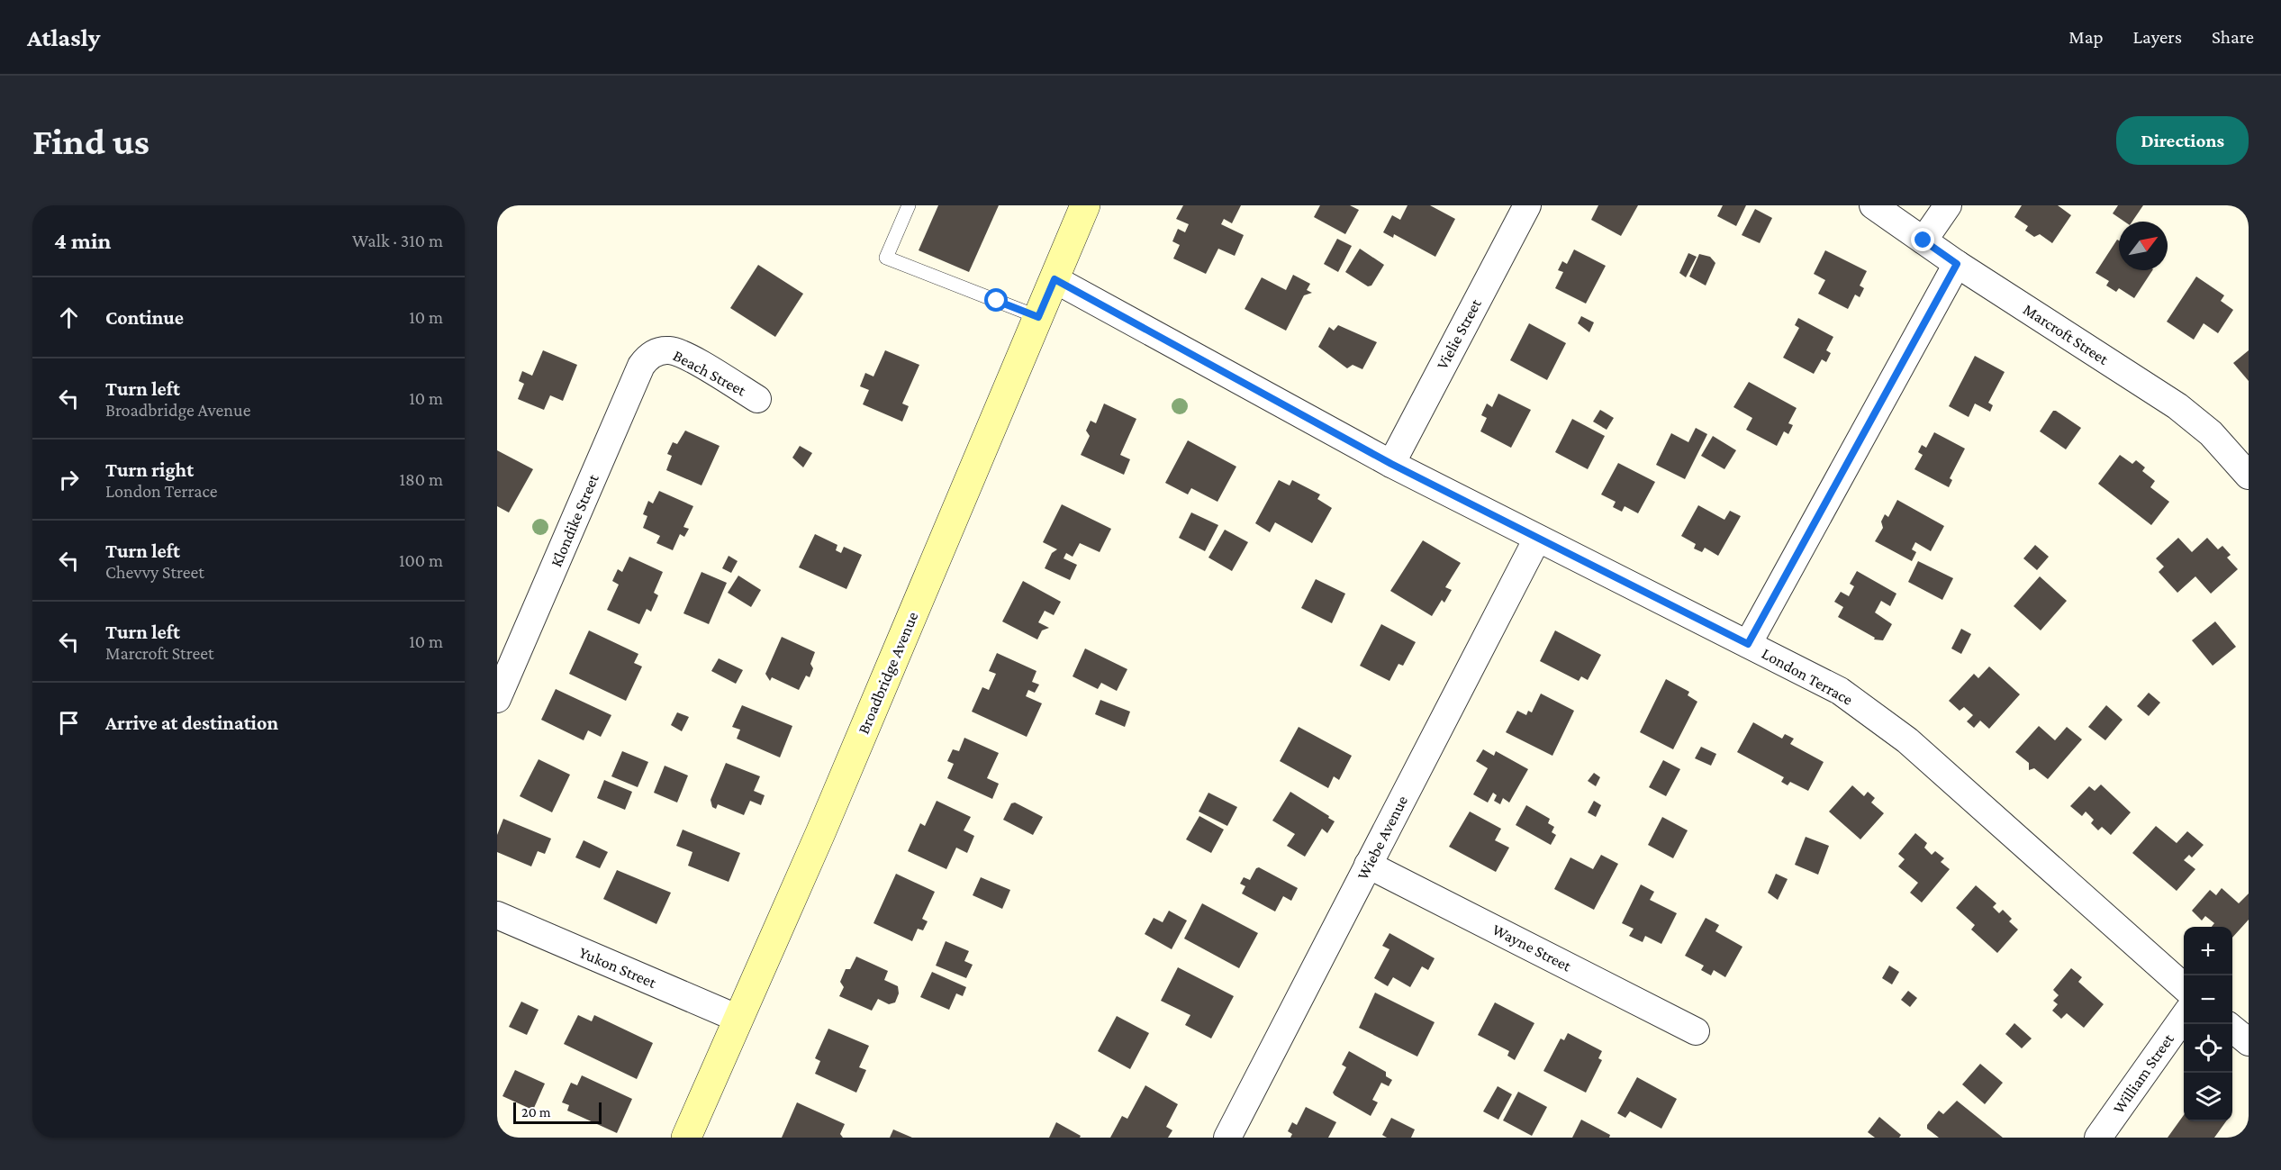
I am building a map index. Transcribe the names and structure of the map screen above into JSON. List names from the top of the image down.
{
  "streets": {
    "main road": ["Broadbridge Avenue"],
    "street": [
      "Vielie Street",
      "Marcroft Street",
      "Beach Street",
      "Klondike Street",
      "London Terrace",
      "Wiebe Avenue",
      "Wayne Street",
      "Yukon Street",
      "William Street"
    ]
  },
  "crossings": [
    ["Vielie Street", "London Terrace"],
    ["Beach Street", "Klondike Street"],
    ["Broadbridge Avenue", "London Terrace"],
    ["Broadbridge Avenue", "Yukon Street"],
    ["London Terrace", "Wiebe Avenue"],
    ["Wiebe Avenue", "Wayne Street"]
  ],
  "scale_bar": "20 m",
  "north": "top right",
  "page": {
    "header": "Atlasly",
    "nav": ["Map", "Layers", "Share"],
    "buttons": "Directions",
    "title": "Find us",
    "heading": ["4 min", "Walk · 310 m"],
    "list": [
      ["Continue", "10 m"],
      ["Turn left", "Broadbridge Avenue", "10 m"],
      ["Turn right", "London Terrace", "180 m"],
      ["Turn left", "Chevvy Street", "100 m"],
      ["Turn left", "Marcroft Street", "10 m"],
      "Arrive at destination"
    ],
    "map_buttons": ["+", "−"],
    "scale": "20 m"
  }
}
